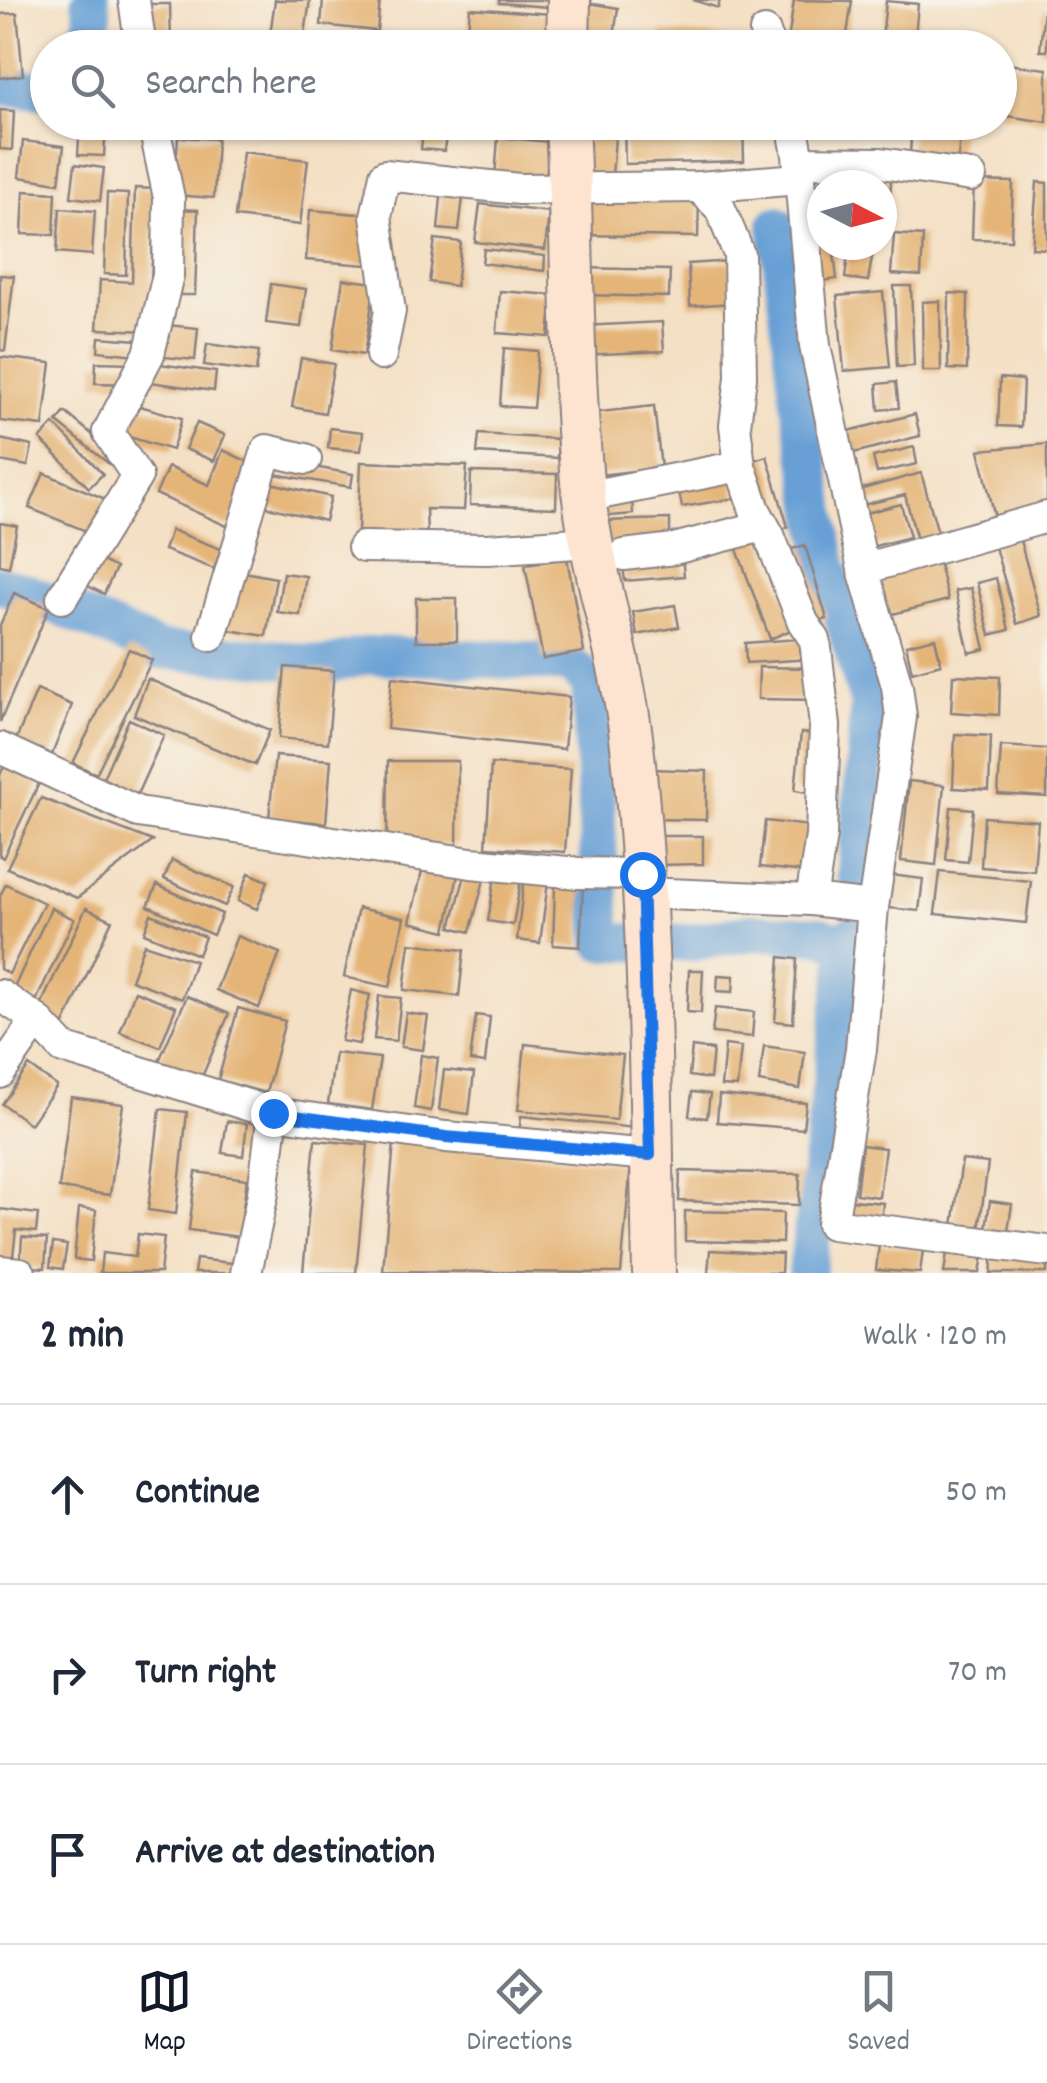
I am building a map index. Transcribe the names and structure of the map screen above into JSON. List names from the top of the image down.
{
  "north": "right",
  "page": {
    "search": "Search here",
    "heading": ["2 min", "Walk · 120 m"],
    "list": [
      ["Continue", "50 m"],
      ["Turn right", "70 m"],
      "Arrive at destination"
    ],
    "nav": ["Map", "Directions", "Saved"]
  }
}
